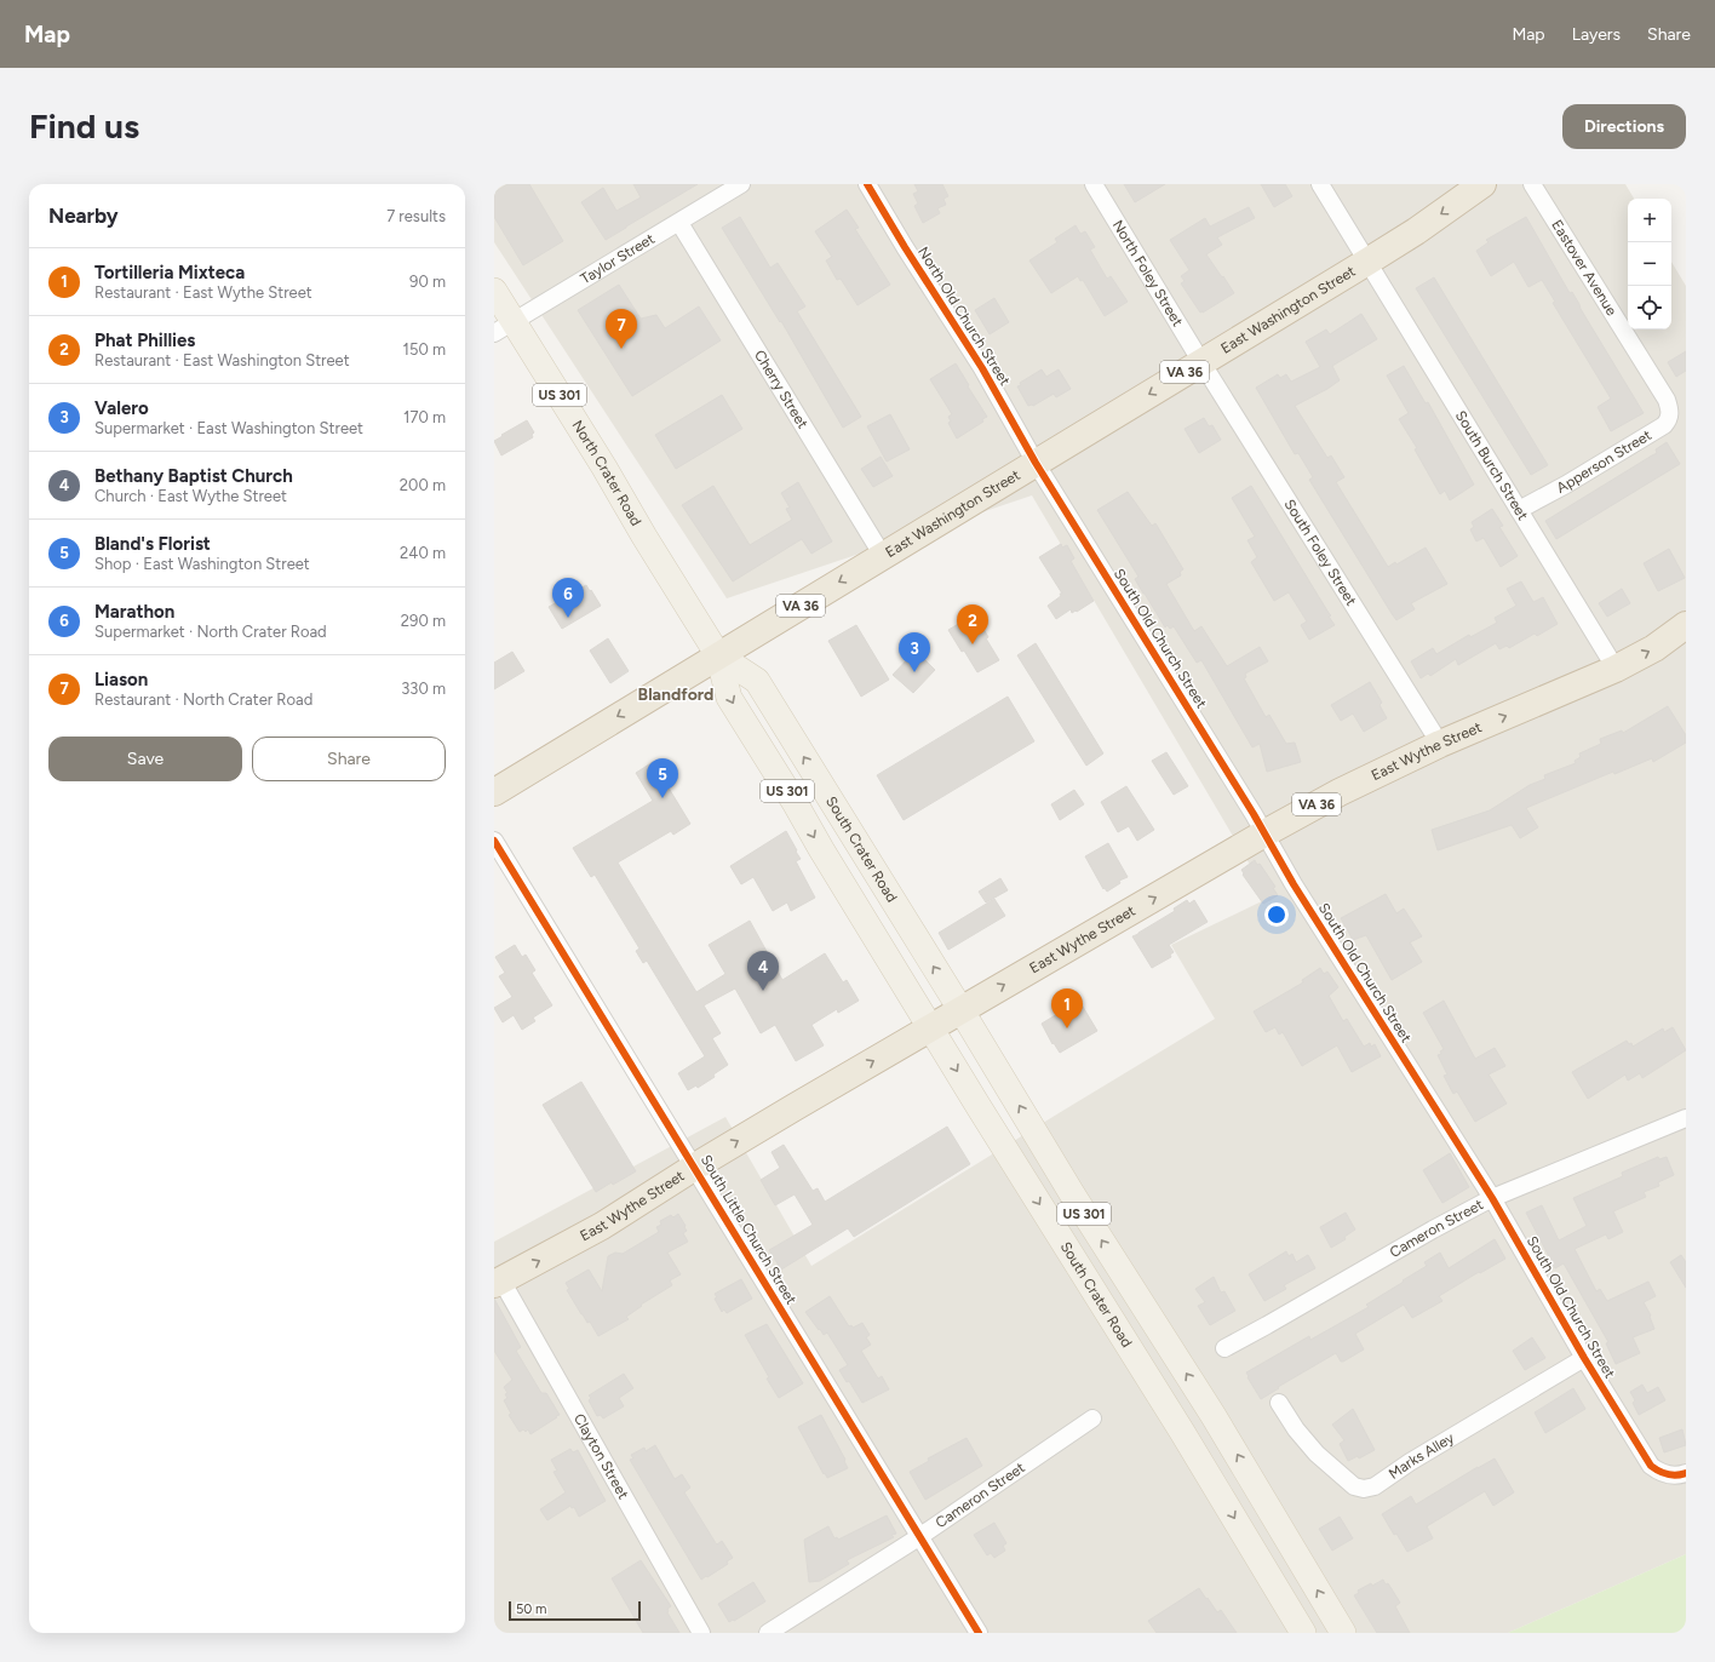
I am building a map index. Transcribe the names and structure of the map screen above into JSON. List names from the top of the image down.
{
  "streets": {
    "highway": ["East Washington Street", "VA 36", "East Wythe Street"],
    "main road": ["US 301", "North Crater Road", "South Crater Road"],
    "street": [
      "Taylor Street",
      "Eastover Avenue",
      "North Foley Street",
      "North Old Church Street",
      "Cherry Street",
      "Apperson Street",
      "South Burch Street",
      "South Foley Street",
      "South Old Church Street",
      "Cameron Street",
      "South Little Church Street",
      "Clayton Street",
      "Marks Alley"
    ]
  },
  "crossings": [
    ["Taylor Street", "Cherry Street"],
    ["Taylor Street", "North Crater Road"],
    ["Eastover Avenue", "Apperson Street"],
    ["North Foley Street", "East Washington Street"],
    ["North Foley Street", "South Foley Street"],
    ["East Washington Street", "North Old Church Street"],
    ["East Washington Street", "Cherry Street"],
    ["East Washington Street", "South Burch Street"],
    ["East Washington Street", "North Crater Road"],
    ["East Washington Street", "South Foley Street"],
    ["East Washington Street", "South Old Church Street"],
    ["East Washington Street", "South Crater Road"],
    ["North Old Church Street", "South Old Church Street"],
    ["Apperson Street", "South Burch Street"],
    ["South Burch Street", "East Wythe Street"],
    ["North Crater Road", "South Crater Road"],
    ["South Foley Street", "East Wythe Street"],
    ["South Old Church Street", "East Wythe Street"],
    ["South Old Church Street", "Cameron Street"],
    ["South Old Church Street", "Marks Alley"],
    ["East Wythe Street", "South Crater Road"],
    ["East Wythe Street", "South Little Church Street"],
    ["East Wythe Street", "Clayton Street"],
    ["Cameron Street", "South Little Church Street"]
  ],
  "one_way": ["East Washington Street", "East Wythe Street"],
  "districts": ["Blandford"],
  "scale_bar": "50 m",
  "page": {
    "header": "Map",
    "nav": ["Map", "Layers", "Share"],
    "buttons": [
      "Directions",
      ["Save", "Share"]
    ],
    "title": "Find us",
    "heading": ["Nearby", "7 results"],
    "map_buttons": ["+", "−"],
    "list": [
      {
        "mark": "1",
        "name": "Tortilleria Mixteca",
        "note": "Restaurant · East Wythe Street",
        "value": "90 m"
      },
      {
        "mark": "2",
        "name": "Phat Phillies",
        "note": "Restaurant · East Washington Street",
        "value": "150 m"
      },
      {
        "mark": "3",
        "name": "Valero",
        "note": "Supermarket · East Washington Street",
        "value": "170 m"
      },
      {
        "mark": "4",
        "name": "Bethany Baptist Church",
        "note": "Church · East Wythe Street",
        "value": "200 m"
      },
      {
        "mark": "5",
        "name": "Bland's Florist",
        "note": "Shop · East Washington Street",
        "value": "240 m"
      },
      {
        "mark": "6",
        "name": "Marathon",
        "note": "Supermarket · North Crater Road",
        "value": "290 m"
      },
      {
        "mark": "7",
        "name": "Liason",
        "note": "Restaurant · North Crater Road",
        "value": "330 m"
      }
    ],
    "pins": [
      "7",
      "6",
      "2",
      "3",
      "5",
      "4",
      "1"
    ],
    "scale": "50 m"
  }
}
